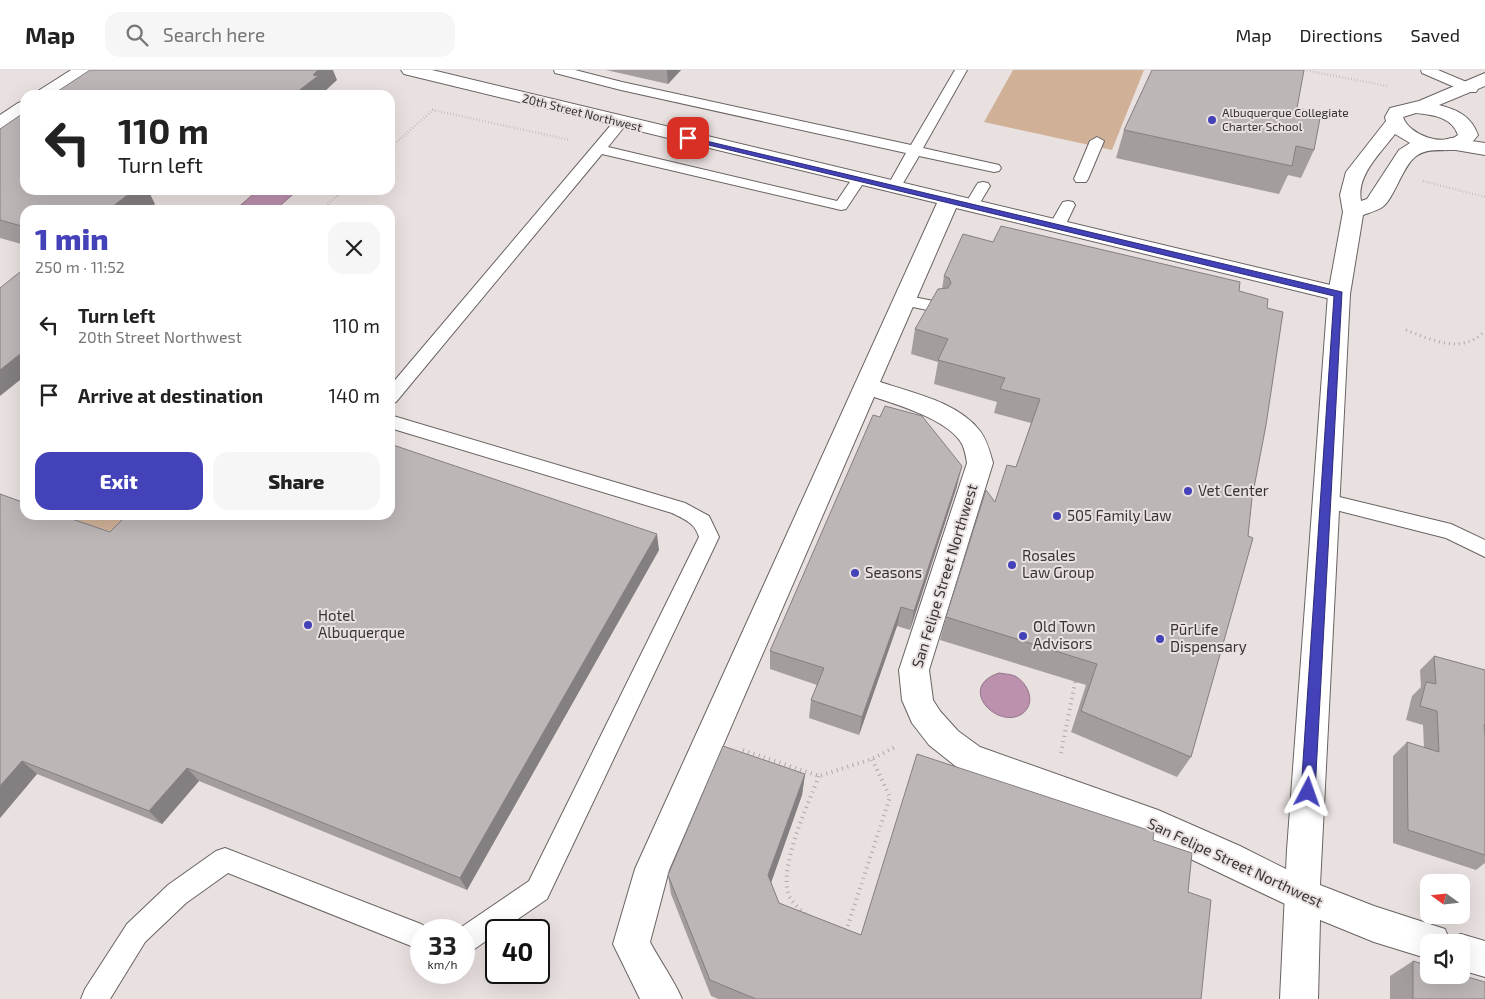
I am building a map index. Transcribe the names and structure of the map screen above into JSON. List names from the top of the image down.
{
  "streets": {
    "street": ["20th Street Northwest", "San Felipe Street Northwest"]
  },
  "places": [
    "Albuquerque Collegiate Charter School",
    "Vet Center",
    "505 Family Law",
    "Rosales Law Group",
    "Seasons",
    "Hotel Albuquerque",
    "Old Town Advisors",
    "PūrLife Dispensary"
  ],
  "north": "left",
  "page": {
    "header": "Map",
    "search": "Search here",
    "nav": ["Map", "Directions", "Saved"],
    "turn": ["110 m", "Turn left"],
    "heading": ["1 min", "250 m · 11:52"],
    "list": [
      {
        "name": "Turn left",
        "note": "20th Street Northwest",
        "value": "110 m"
      },
      {
        "name": "Arrive at destination",
        "value": "140 m"
      }
    ],
    "buttons": ["Exit", "Share"],
    "speed": "33 km/h",
    "limit": "40"
  }
}
